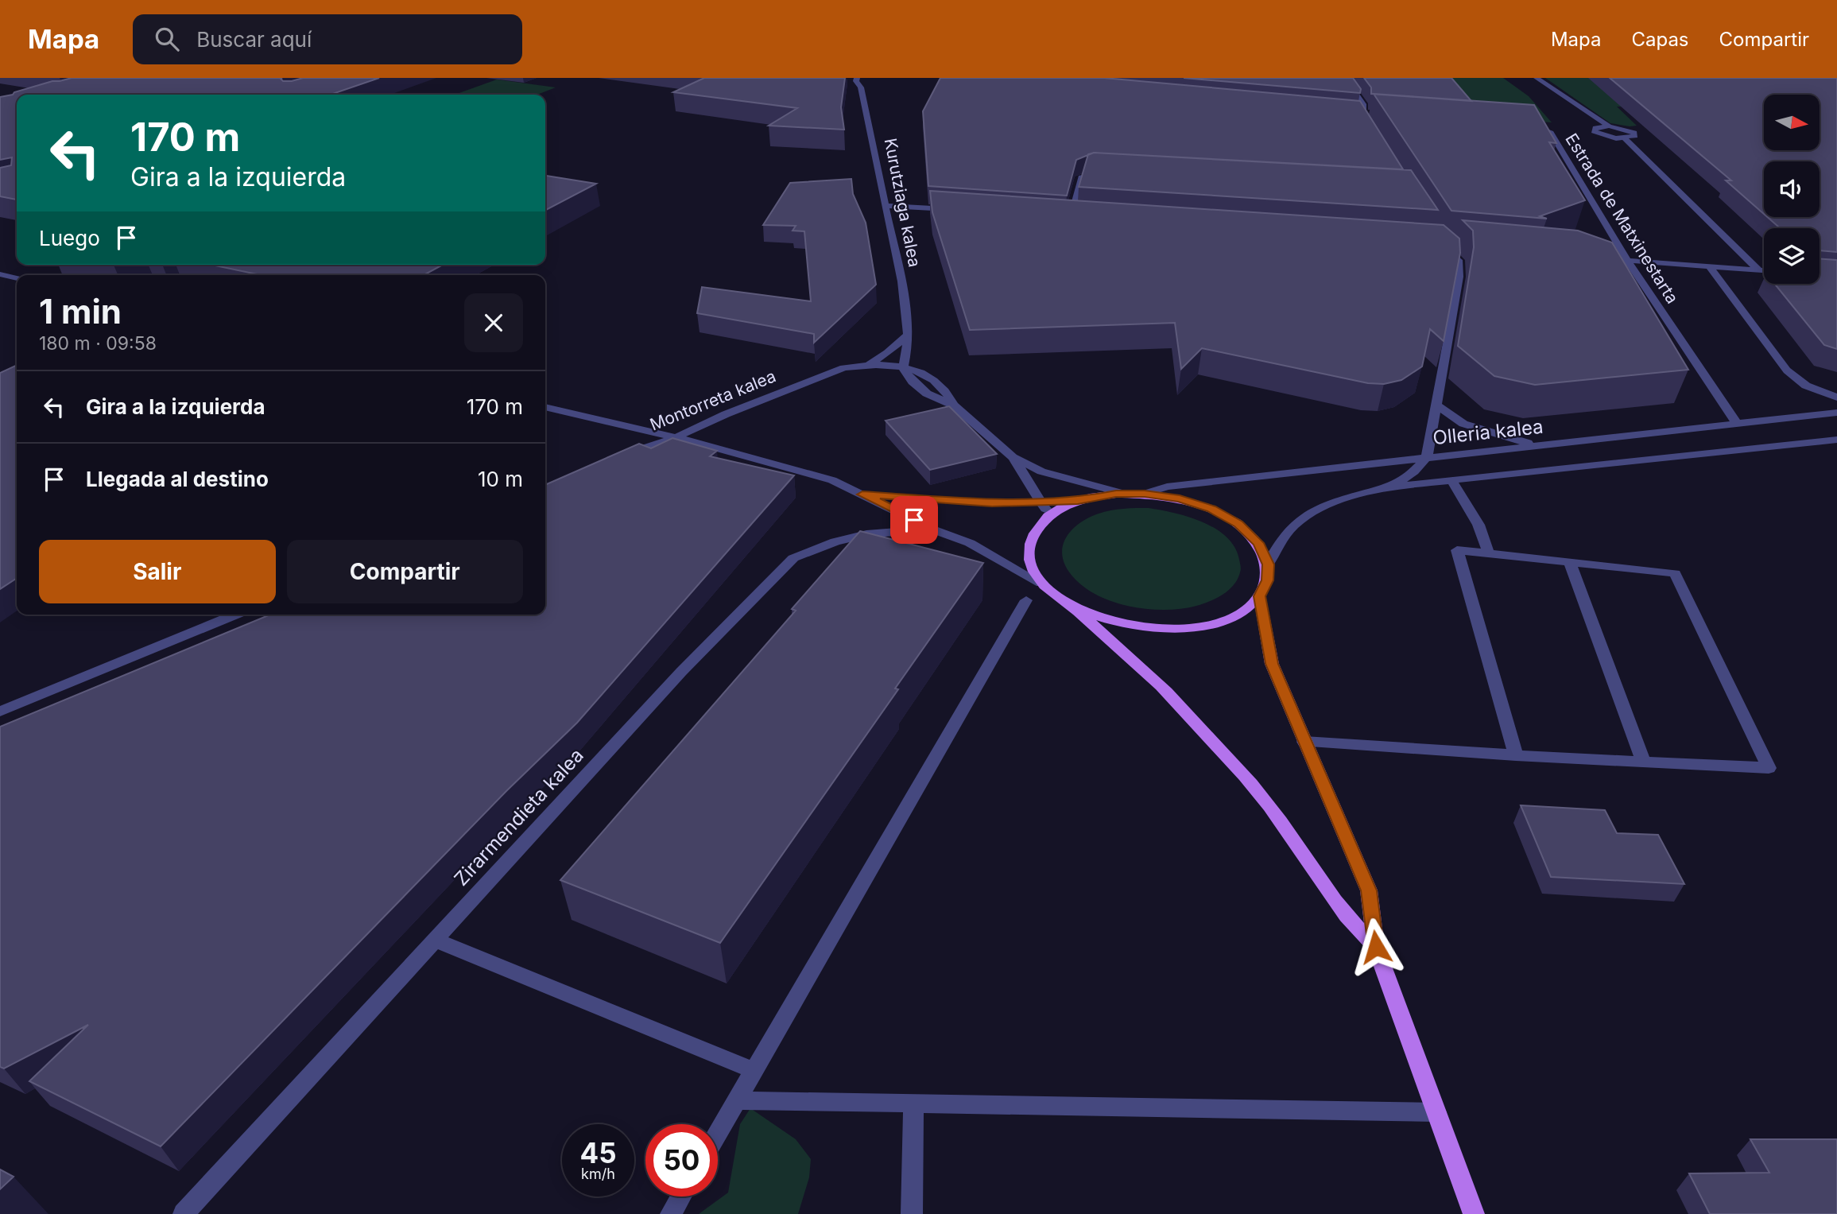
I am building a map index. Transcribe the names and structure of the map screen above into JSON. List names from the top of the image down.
{
  "streets": {
    "street": [
      "Kurutziaga kalea",
      "Estrada de Matxinestarta",
      "Montorreta kalea",
      "Olleria kalea",
      "Zirarmendieta kalea"
    ]
  },
  "crossings": [
    ["Kurutziaga kalea", "Montorreta kalea"],
    ["Estrada de Matxinestarta", "Olleria kalea"]
  ],
  "north": "right",
  "page": {
    "header": "Mapa",
    "search": "Buscar aquí",
    "nav": ["Mapa", "Capas", "Compartir"],
    "turn": ["170 m", "Gira a la izquierda"],
    "then": "Luego",
    "heading": ["1 min", "180 m · 09:58"],
    "list": [
      {
        "name": "Gira a la izquierda",
        "value": "170 m"
      },
      {
        "name": "Llegada al destino",
        "value": "10 m"
      }
    ],
    "buttons": ["Salir", "Compartir"],
    "speed": "45 km/h",
    "limit": "50"
  }
}
